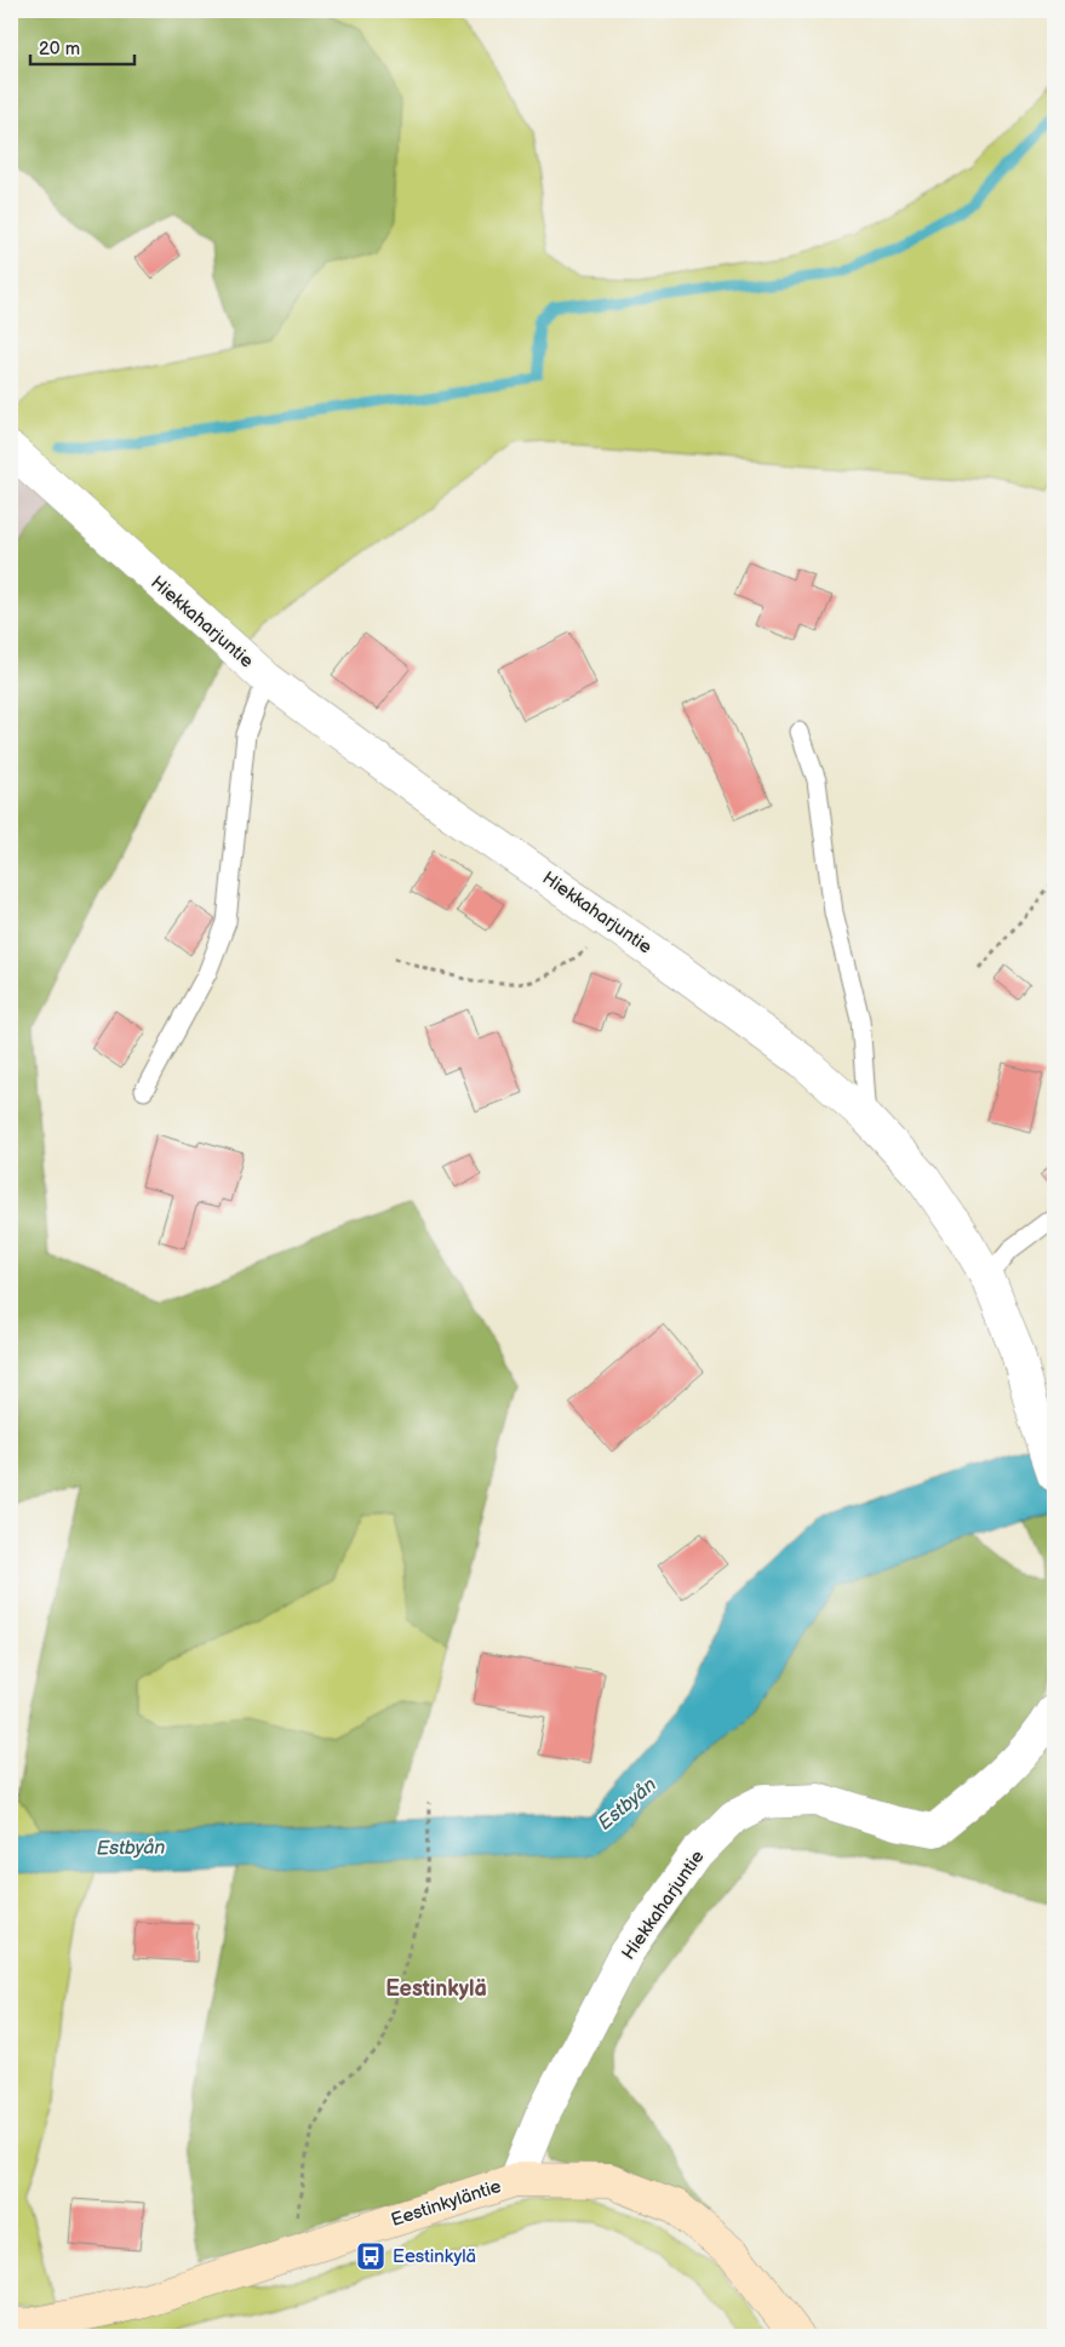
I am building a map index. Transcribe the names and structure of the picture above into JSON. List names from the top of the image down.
{
  "streets": {
    "street": ["Hiekkaharjuntie", "Eestinkyläntie"]
  },
  "crossings": [
    ["Hiekkaharjuntie", "Eestinkyläntie"]
  ],
  "districts": ["Eestinkylä"],
  "water": ["Estbyån"],
  "places": {
    "bus stop": ["Eestinkylä"]
  },
  "scale_bar": "20 m"
}
